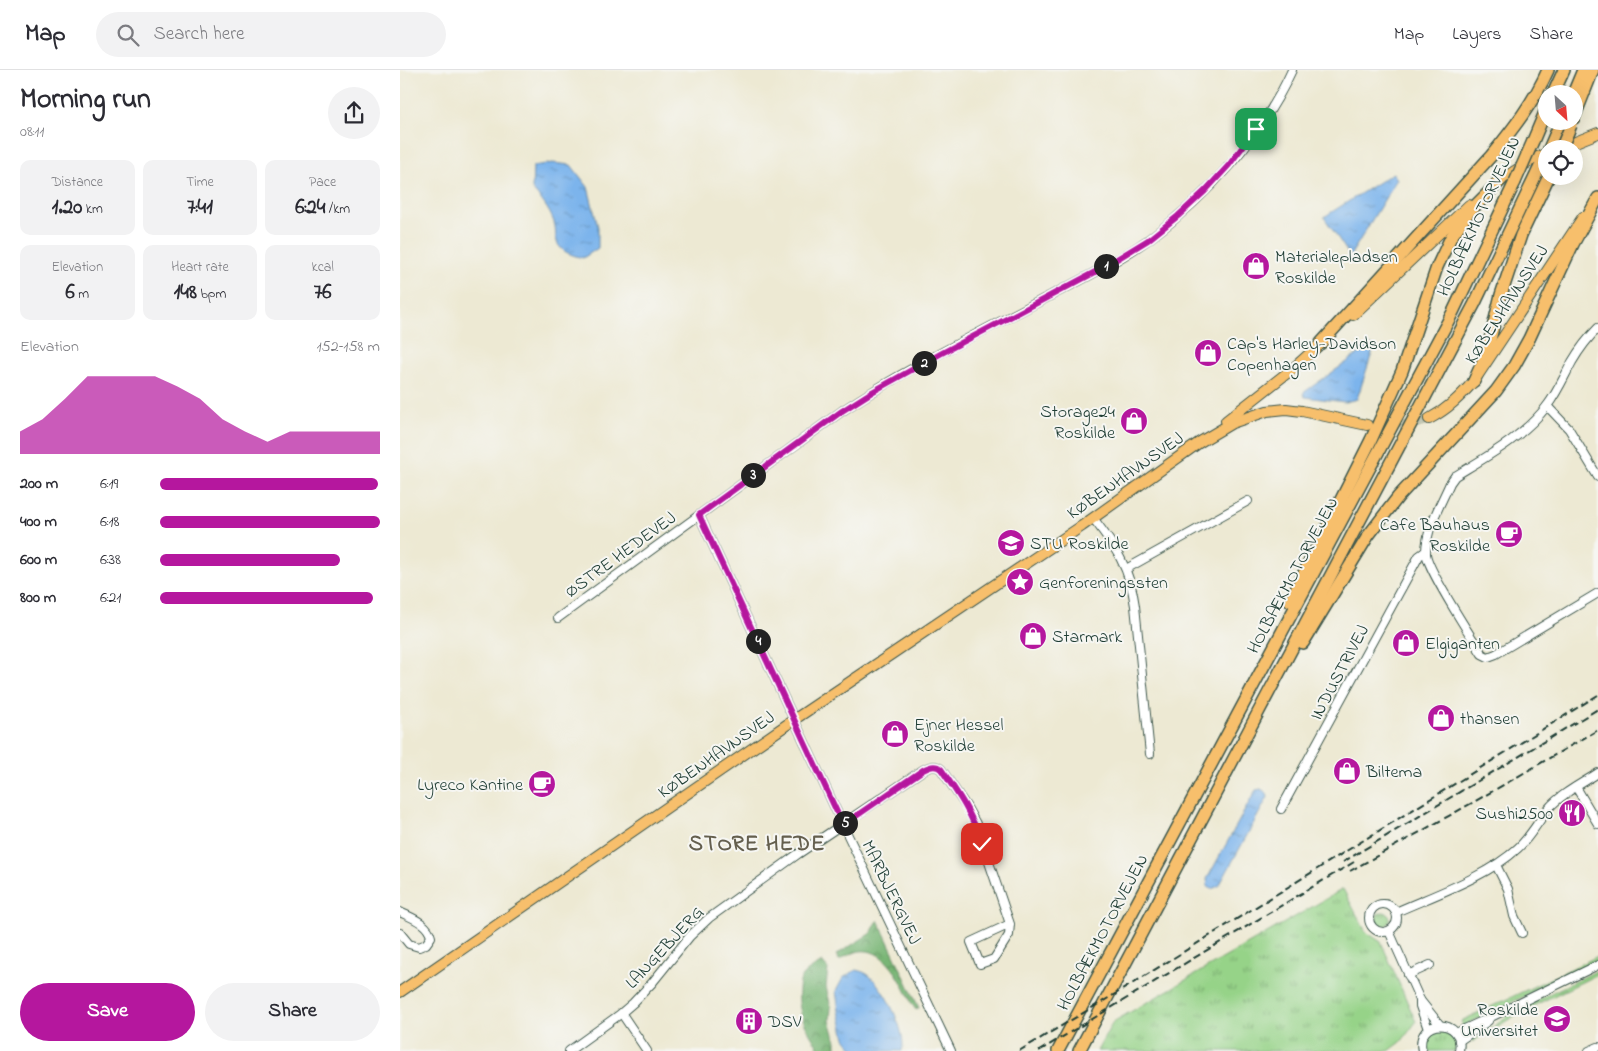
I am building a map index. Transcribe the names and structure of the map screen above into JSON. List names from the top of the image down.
{
  "streets": {
    "highway": ["HOLBÆKMOTORVEJEN"],
    "main road": ["KØBENHAVNSVEJ"],
    "street": [
      "ØSTRE HEDEVEJ",
      "INDUSTRIVEJ",
      "MARBJERGVEJ",
      "LANGEBJERG"
    ]
  },
  "crossings": [
    ["KØBENHAVNSVEJ", "MARBJERGVEJ"],
    ["ØSTRE HEDEVEJ", "MARBJERGVEJ"],
    ["MARBJERGVEJ", "LANGEBJERG"]
  ],
  "districts": ["STORE HEDE"],
  "places": {
    "shop": [
      "Materialepladsen Roskilde",
      "Cap's Harley-Davidson Copenhagen",
      "Storage24 Roskilde",
      "Starmark",
      "Elgiganten",
      "thansen",
      "Ejner Hessel Roskilde",
      "Biltema"
    ],
    "cafe": ["Cafe Bauhaus Roskilde", "Lyreco Kantine"],
    "school or university": ["STU Roskilde", "Roskilde Universitet"],
    "place": ["Genforeningssten"],
    "restaurant": ["Sushi2500"],
    "building": ["DSV"]
  },
  "north": "bottom right",
  "page": {
    "header": "Map",
    "search": "Search here",
    "nav": ["Map", "Layers", "Share"],
    "heading": ["Morning run", "08:11"],
    "stats": [
      ["Distance", "1.20 km"],
      ["Time", "7:41"],
      ["Pace", "6:24 /km"],
      ["Elevation", "6 m"],
      ["Heart rate", "148 bpm"],
      ["kcal", "76"]
    ],
    "pins": [
      "1",
      "2",
      "3",
      "4",
      "5"
    ],
    "chart": ["Elevation", "152–158 m"],
    "list": [
      {
        "name": "200 m",
        "note": "6:19"
      },
      {
        "name": "400 m",
        "note": "6:18"
      },
      {
        "name": "600 m",
        "note": "6:38"
      },
      {
        "name": "800 m",
        "note": "6:21"
      }
    ],
    "buttons": ["Save", "Share"]
  }
}
